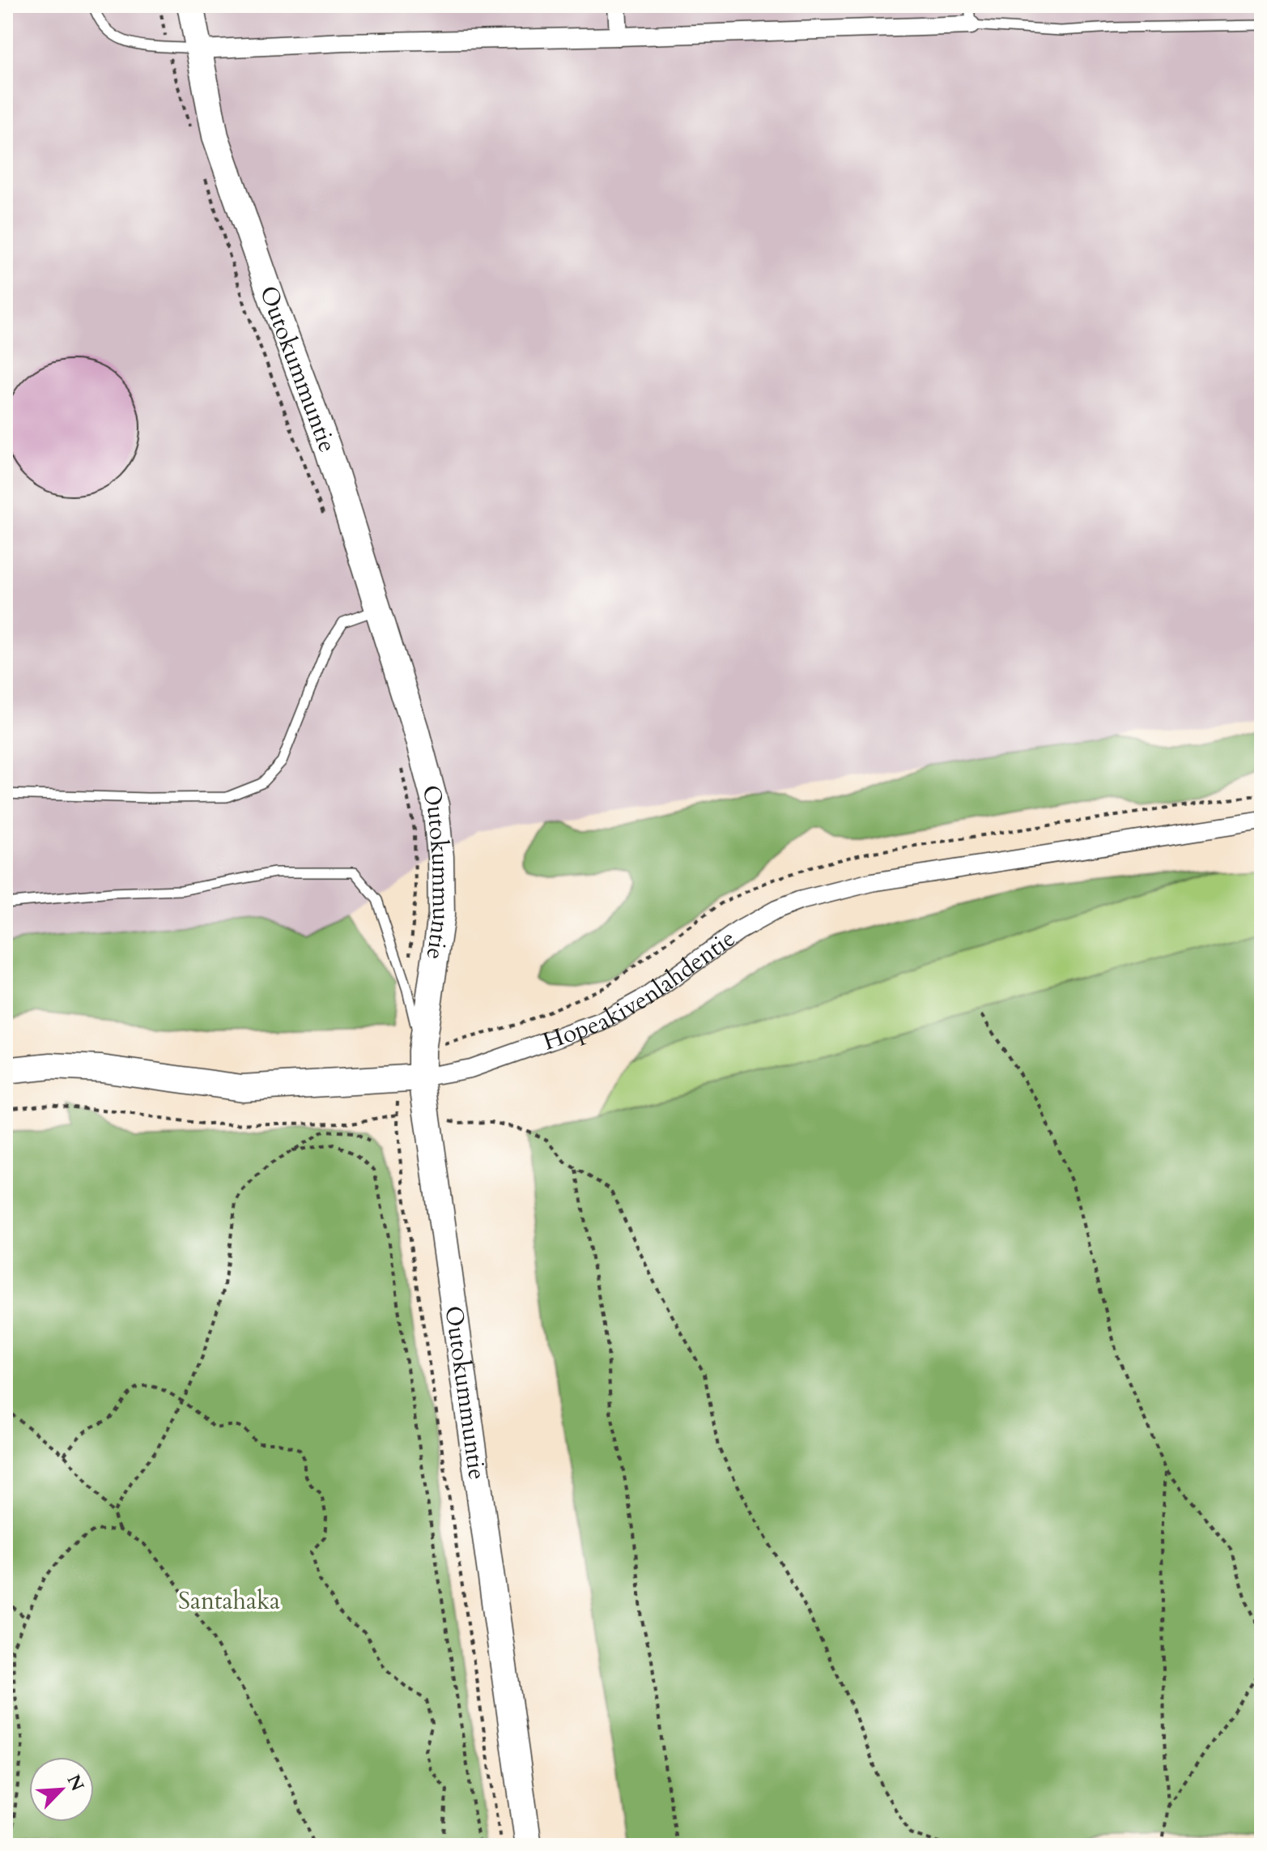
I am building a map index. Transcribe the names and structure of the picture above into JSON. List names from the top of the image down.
{
  "streets": {
    "street": ["Outokummuntie", "Hopeakivenlahdentie"]
  },
  "crossings": [
    ["Outokummuntie", "Hopeakivenlahdentie"]
  ],
  "parks": ["Santahaka"],
  "north": "top right"
}
